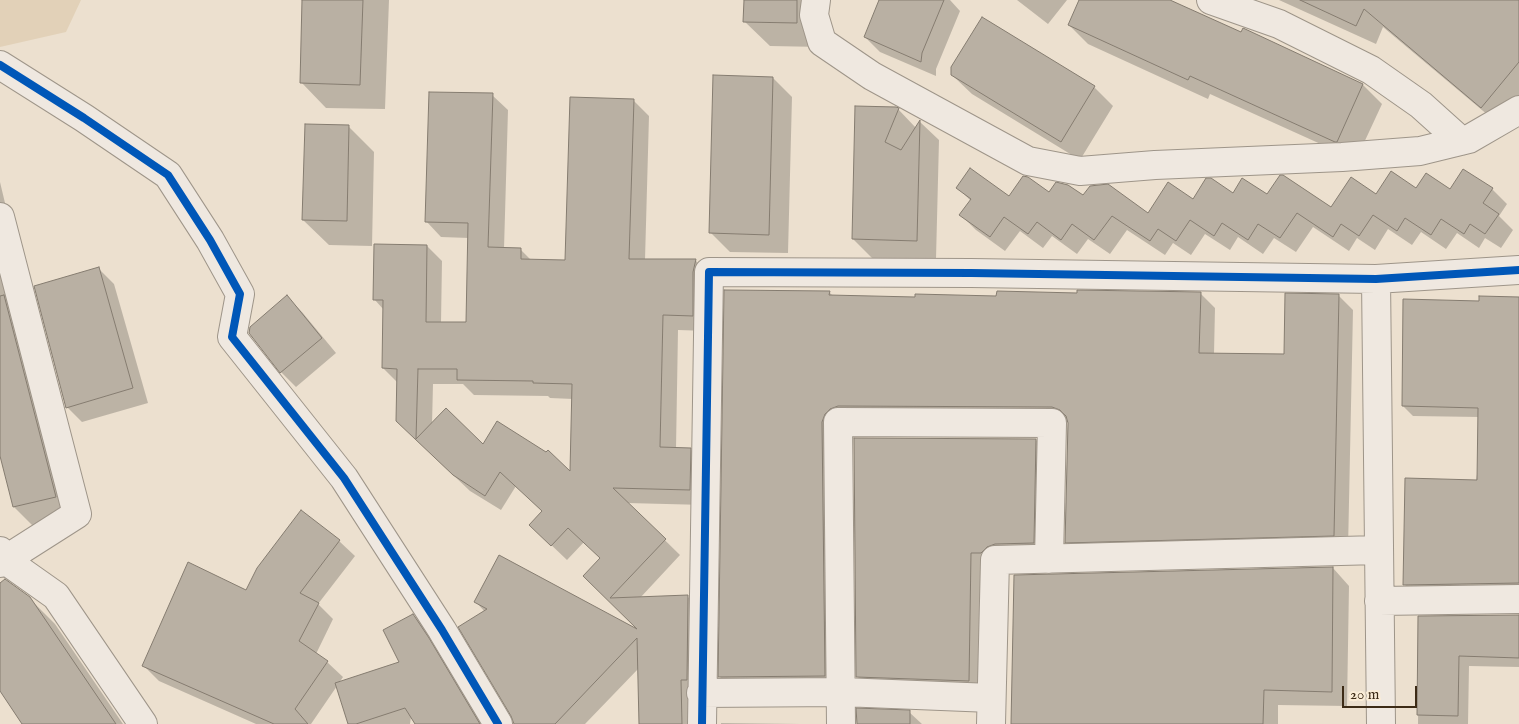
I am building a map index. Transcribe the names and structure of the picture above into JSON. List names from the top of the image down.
{
  "scale_bar": "20 m"
}
